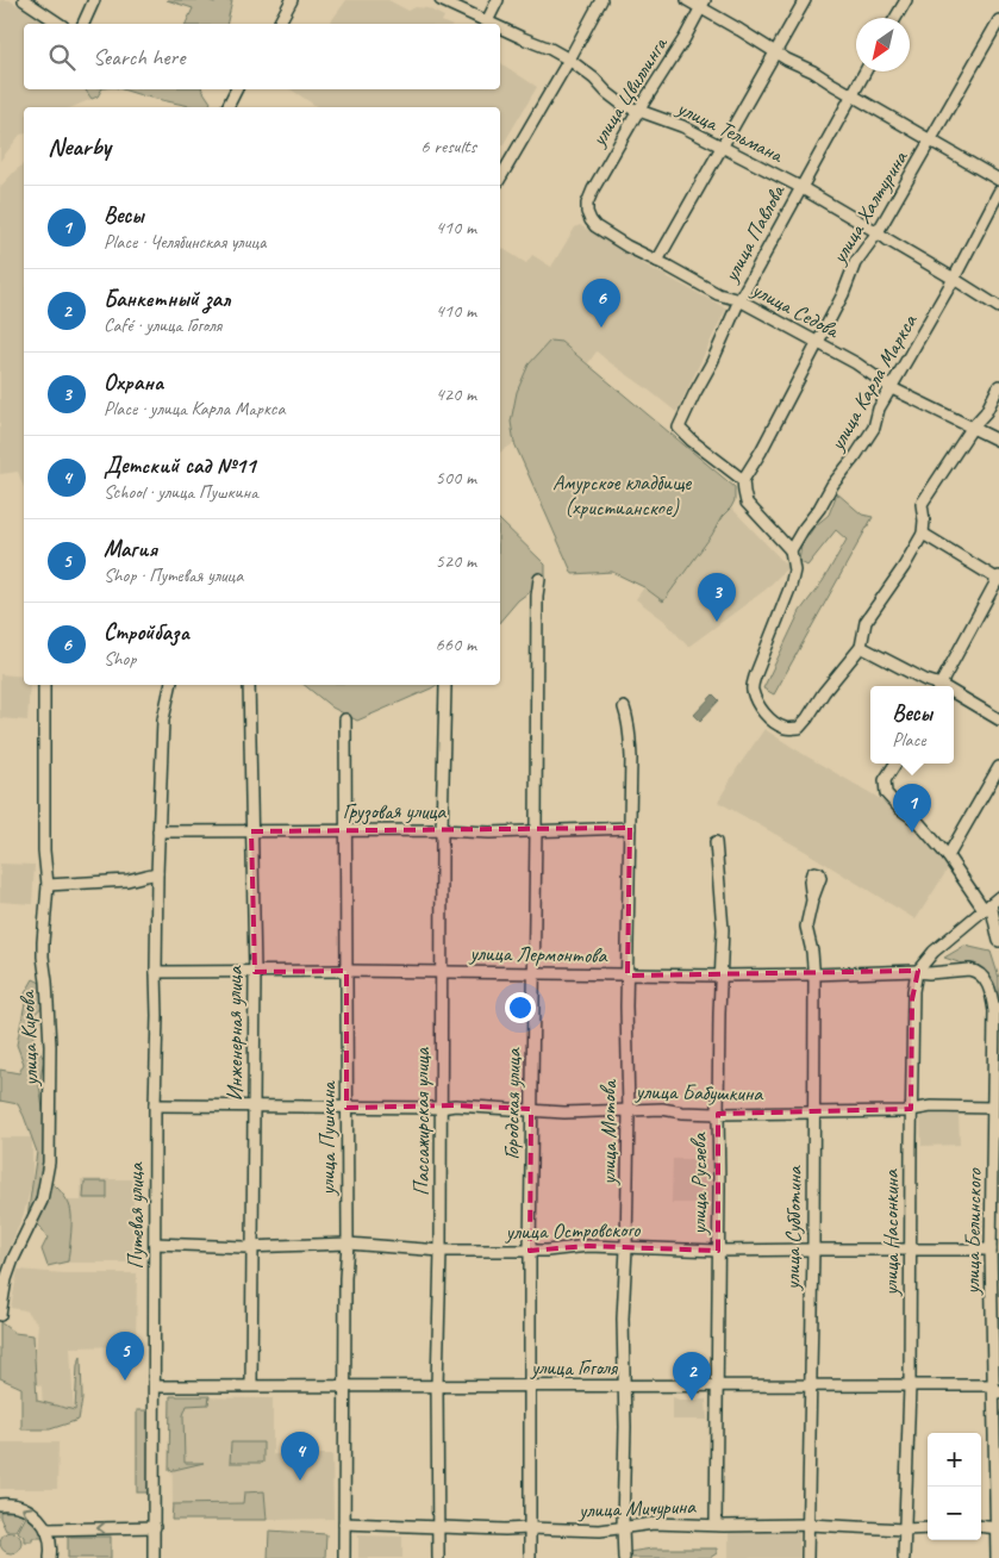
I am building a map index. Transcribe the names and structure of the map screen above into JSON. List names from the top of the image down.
{
  "streets": {
    "street": [
      "улица Цвиллинга",
      "улица Тельмана",
      "улица Халтурина",
      "улица Павлова",
      "улица Седова",
      "улица Карла Маркса",
      "Грузовая улица",
      "улица Лермонтова",
      "Инженерная улица",
      "улица Кирова",
      "улица Бабушкина",
      "Городская улица",
      "Пассажирская улица",
      "улица Мотова",
      "улица Пушкина",
      "улица Русяева",
      "Путевая улица",
      "улица Субботина",
      "улица Островского",
      "улица Белинского",
      "улица Насонкина",
      "улица Гоголя",
      "улица Мичурина"
    ]
  },
  "crossings": [
    ["улица Цвиллинга", "улица Тельмана"],
    ["улица Цвиллинга", "улица Седова"],
    ["улица Тельмана", "улица Халтурина"],
    ["улица Тельмана", "улица Павлова"],
    ["улица Тельмана", "улица Карла Маркса"],
    ["улица Халтурина", "улица Павлова"],
    ["улица Халтурина", "улица Седова"],
    ["улица Павлова", "улица Седова"],
    ["улица Седова", "улица Карла Маркса"],
    ["Грузовая улица", "Инженерная улица"],
    ["Грузовая улица", "Городская улица"],
    ["Грузовая улица", "Пассажирская улица"],
    ["Грузовая улица", "улица Мотова"],
    ["Грузовая улица", "улица Пушкина"],
    ["Грузовая улица", "Путевая улица"],
    ["улица Лермонтова", "Инженерная улица"],
    ["улица Лермонтова", "Городская улица"],
    ["улица Лермонтова", "Пассажирская улица"],
    ["улица Лермонтова", "улица Мотова"],
    ["улица Лермонтова", "улица Пушкина"],
    ["улица Лермонтова", "улица Русяева"],
    ["улица Лермонтова", "Путевая улица"],
    ["улица Лермонтова", "улица Субботина"],
    ["улица Лермонтова", "улица Белинского"],
    ["улица Лермонтова", "улица Насонкина"],
    ["Инженерная улица", "улица Бабушкина"],
    ["Инженерная улица", "улица Островского"],
    ["Инженерная улица", "улица Гоголя"],
    ["улица Бабушкина", "Городская улица"],
    ["улица Бабушкина", "Пассажирская улица"],
    ["улица Бабушкина", "улица Мотова"],
    ["улица Бабушкина", "улица Пушкина"],
    ["улица Бабушкина", "улица Русяева"],
    ["улица Бабушкина", "Путевая улица"],
    ["улица Бабушкина", "улица Субботина"],
    ["улица Бабушкина", "улица Белинского"],
    ["улица Бабушкина", "улица Насонкина"],
    ["Городская улица", "улица Островского"],
    ["Городская улица", "улица Гоголя"],
    ["Городская улица", "улица Мичурина"],
    ["Пассажирская улица", "улица Островского"],
    ["Пассажирская улица", "улица Гоголя"],
    ["Пассажирская улица", "улица Мичурина"],
    ["улица Мотова", "улица Островского"],
    ["улица Мотова", "улица Гоголя"],
    ["улица Мотова", "улица Мичурина"],
    ["улица Пушкина", "улица Островского"],
    ["улица Пушкина", "улица Гоголя"],
    ["улица Пушкина", "улица Мичурина"],
    ["улица Русяева", "улица Островского"],
    ["улица Русяева", "улица Гоголя"],
    ["улица Русяева", "улица Мичурина"],
    ["Путевая улица", "улица Островского"],
    ["Путевая улица", "улица Гоголя"],
    ["улица Субботина", "улица Островского"],
    ["улица Субботина", "улица Гоголя"],
    ["улица Субботина", "улица Мичурина"],
    ["улица Островского", "улица Белинского"],
    ["улица Островского", "улица Насонкина"],
    ["улица Белинского", "улица Насонкина"],
    ["улица Белинского", "улица Гоголя"],
    ["улица Насонкина", "улица Гоголя"],
    ["улица Насонкина", "улица Мичурина"]
  ],
  "parks": ["Амурское кладбище (христианское)"],
  "north": "bottom left",
  "page": {
    "search": "Search here",
    "heading": ["Nearby", "6 results"],
    "list": [
      {
        "mark": "1",
        "name": "Весы",
        "note": "Place · Челябинская улица",
        "value": "410 m"
      },
      {
        "mark": "2",
        "name": "Банкетный зал",
        "note": "Café · улица Гоголя",
        "value": "410 m"
      },
      {
        "mark": "3",
        "name": "Охрана",
        "note": "Place · улица Карла Маркса",
        "value": "420 m"
      },
      {
        "mark": "4",
        "name": "Детский сад №11",
        "note": "School · улица Пушкина",
        "value": "500 m"
      },
      {
        "mark": "5",
        "name": "Магия",
        "note": "Shop · Путевая улица",
        "value": "520 m"
      },
      {
        "mark": "6",
        "name": "Стройбаза",
        "note": "Shop",
        "value": "660 m"
      }
    ],
    "pins": [
      "6",
      "3",
      "1",
      "5",
      "2",
      "4"
    ],
    "popup": ["Весы", "Place"],
    "map_buttons": ["+", "−"]
  }
}
